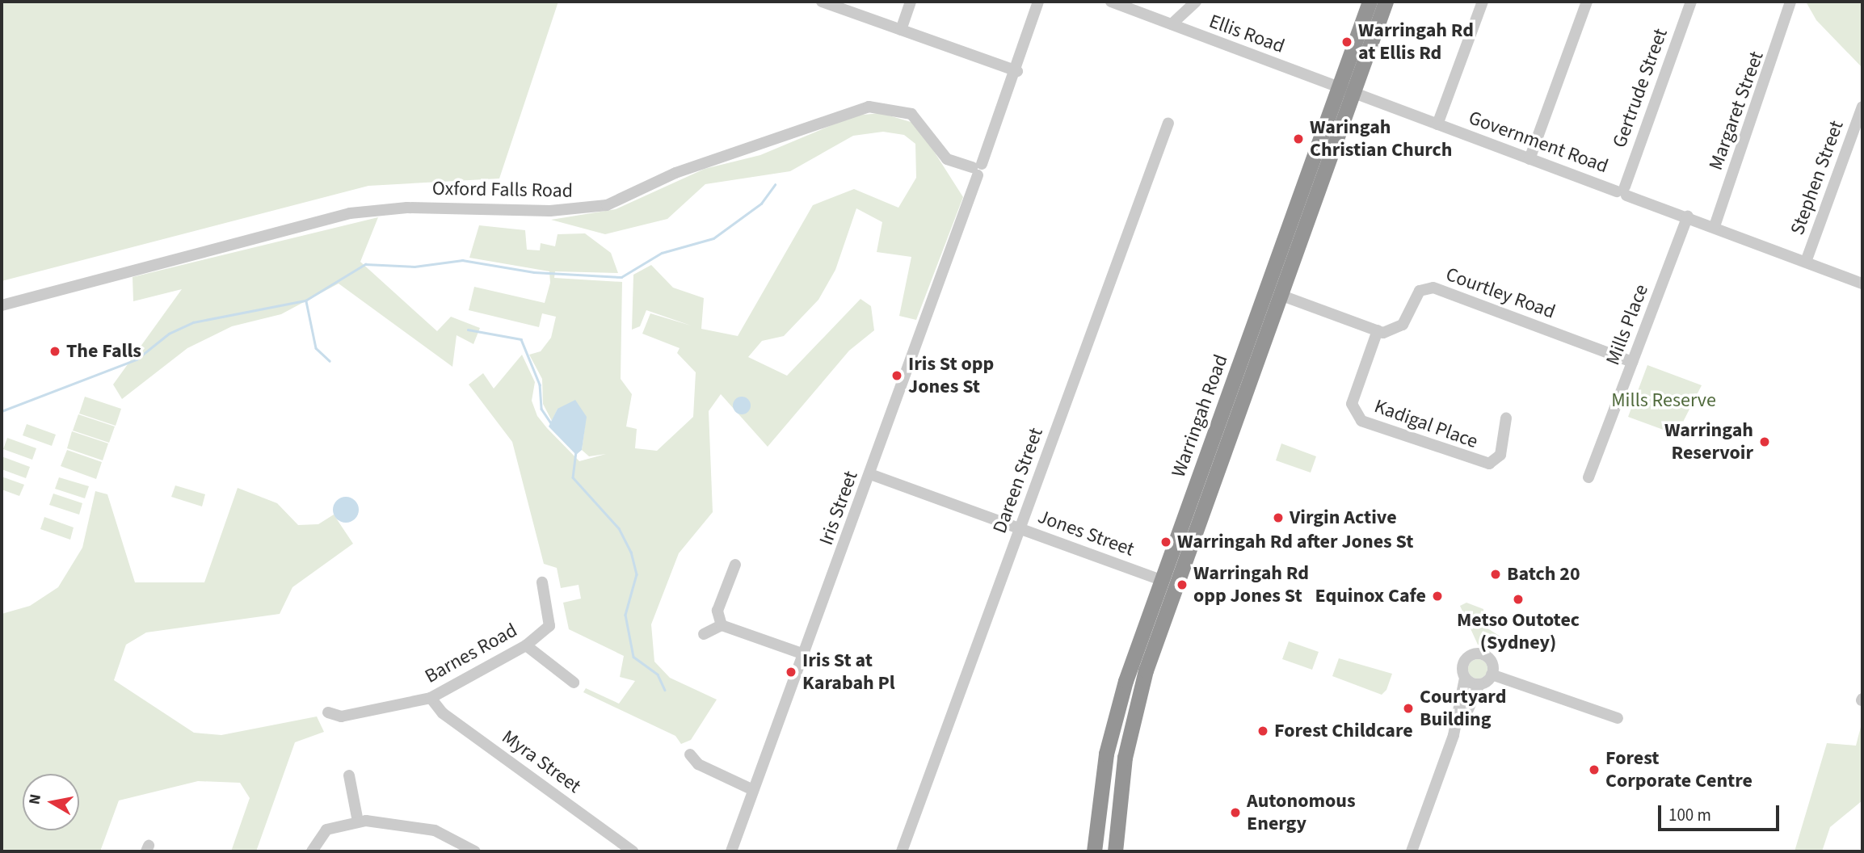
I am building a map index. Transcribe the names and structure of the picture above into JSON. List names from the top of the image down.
{
  "streets": {
    "highway": ["Warringah Road"],
    "street": [
      "Ellis Road",
      "Gertrude Street",
      "Margaret Street",
      "Government Road",
      "Stephen Street",
      "Oxford Falls Road",
      "Courtley Road",
      "Mills Place",
      "Kadigal Place",
      "Dareen Street",
      "Iris Street",
      "Jones Street",
      "Barnes Road",
      "Myra Street"
    ]
  },
  "crossings": [
    ["Ellis Road", "Government Road"],
    ["Ellis Road", "Warringah Road"],
    ["Gertrude Street", "Government Road"],
    ["Margaret Street", "Government Road"],
    ["Government Road", "Stephen Street"],
    ["Government Road", "Mills Place"],
    ["Government Road", "Warringah Road"],
    ["Oxford Falls Road", "Iris Street"],
    ["Courtley Road", "Mills Place"],
    ["Courtley Road", "Kadigal Place"],
    ["Warringah Road", "Jones Street"],
    ["Dareen Street", "Jones Street"],
    ["Iris Street", "Jones Street"],
    ["Barnes Road", "Myra Street"]
  ],
  "parks": ["Mills Reserve"],
  "places": [
    "Warringah Rd at Ellis Rd",
    "Waringah Christian Church",
    "The Falls",
    "Iris St opp Jones St",
    "Warringah Reservoir",
    "Virgin Active",
    "Warringah Rd after Jones St",
    "Batch 20",
    "Warringah Rd opp Jones St",
    "Equinox Cafe",
    "Metso Outotec (Sydney)",
    "Iris St at Karabah Pl",
    "Courtyard Building",
    "Forest Childcare",
    "Forest Corporate Centre",
    "Autonomous Energy"
  ],
  "scale_bar": "100 m",
  "north": "left"
}
